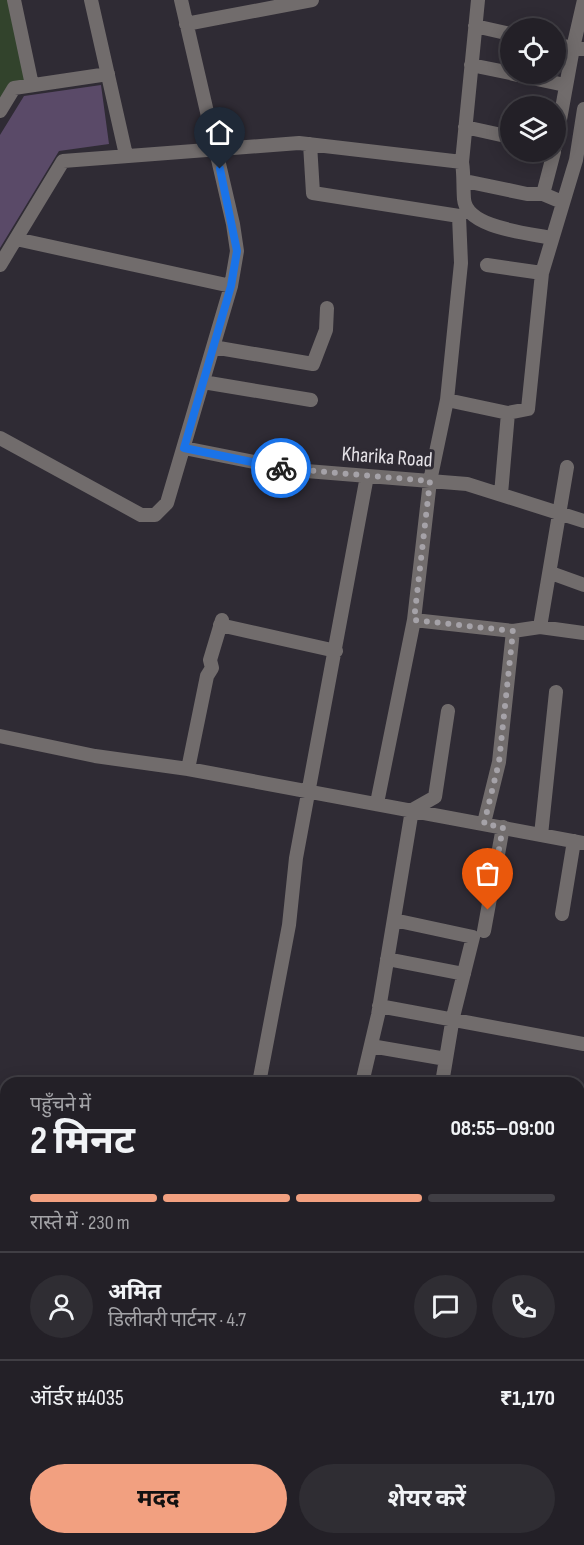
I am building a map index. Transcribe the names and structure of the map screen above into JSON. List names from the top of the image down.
{
  "streets": {
    "street": ["Kharika Road"]
  },
  "page": {
    "heading": ["2 मिनट", "पहुँचने में", "08:55–09:00"],
    "panel": [
      "अमित",
      "डिलीवरी पार्टनर · 4.7",
      "ऑर्डर #4035",
      "₹1,170"
    ],
    "bar": "रास्ते में · 230 m",
    "buttons": ["मदद", "शेयर करें"]
  }
}
